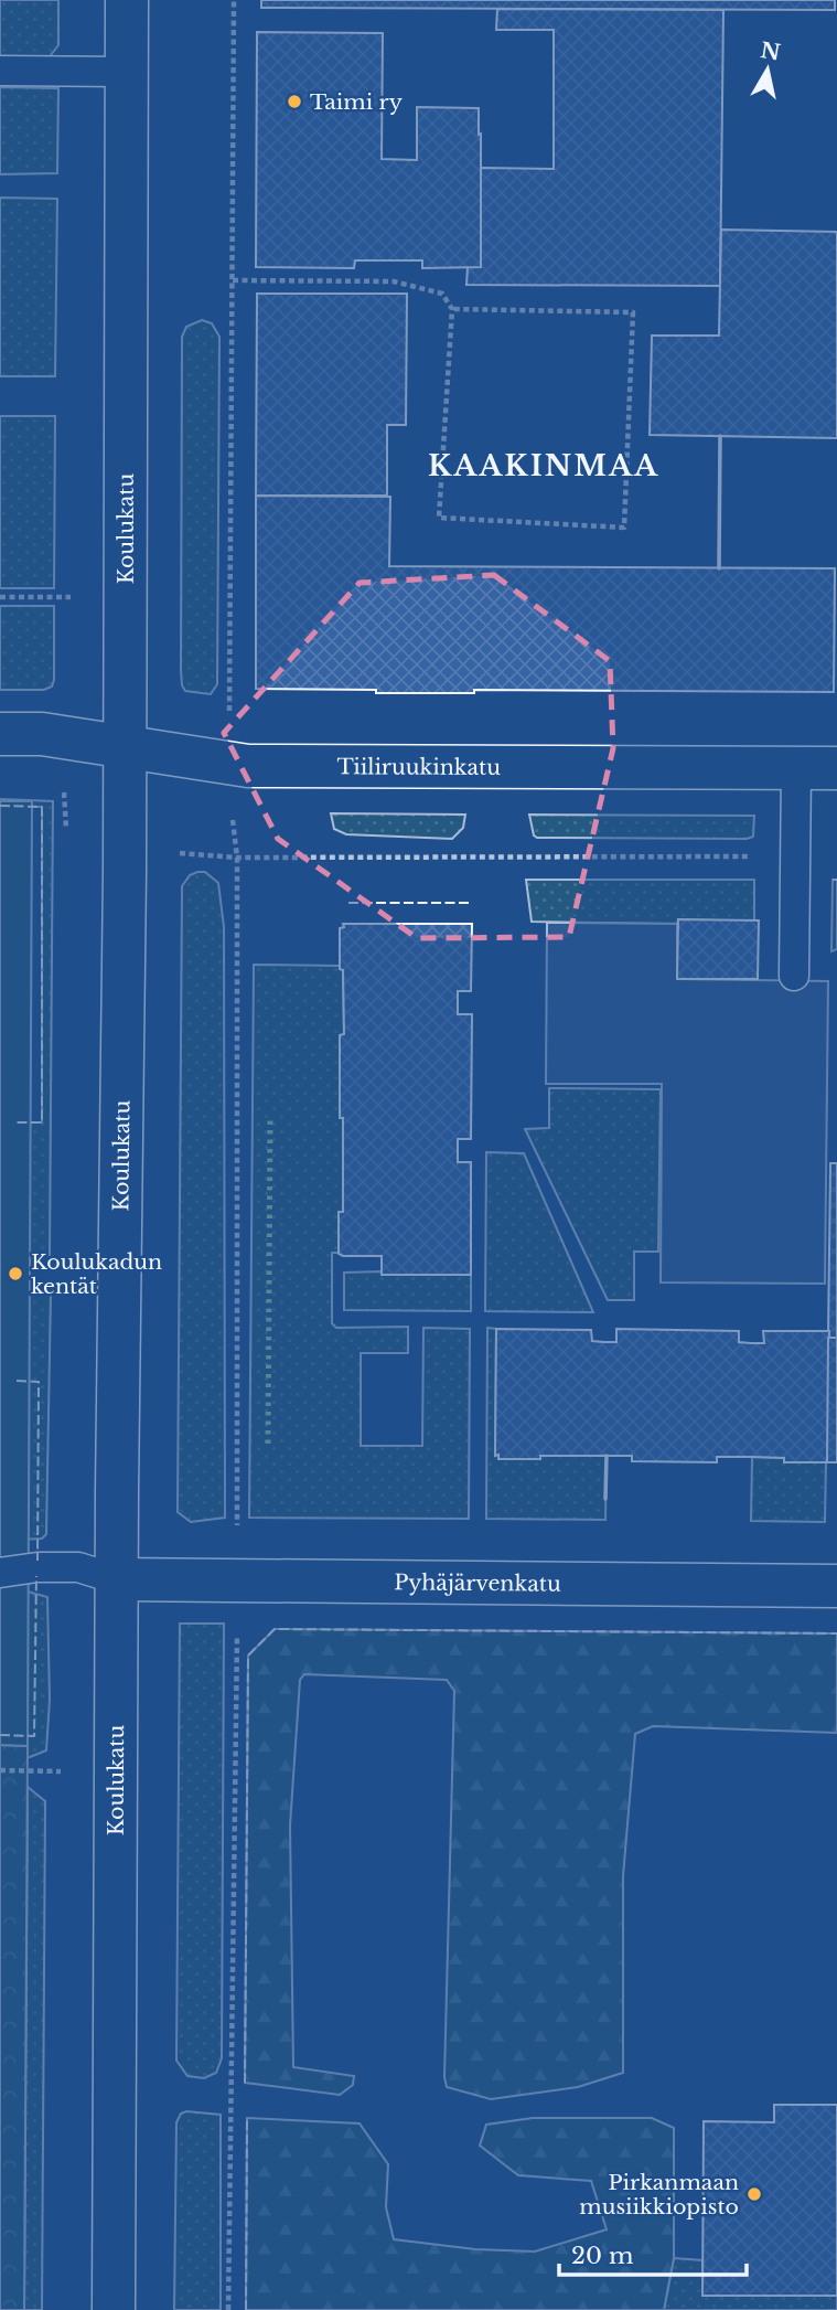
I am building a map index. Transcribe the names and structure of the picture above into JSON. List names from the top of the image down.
{
  "streets": {
    "street": ["Koulukatu", "Tiiliruukinkatu", "Pyhäjärvenkatu"]
  },
  "crossings": [
    ["Koulukatu", "Tiiliruukinkatu"],
    ["Koulukatu", "Pyhäjärvenkatu"]
  ],
  "districts": ["KAAKINMAA"],
  "places": ["Taimi ry", "Koulukadun kentät", "Pirkanmaan musiikkiopisto"],
  "scale_bar": "20 m",
  "north": "top"
}
